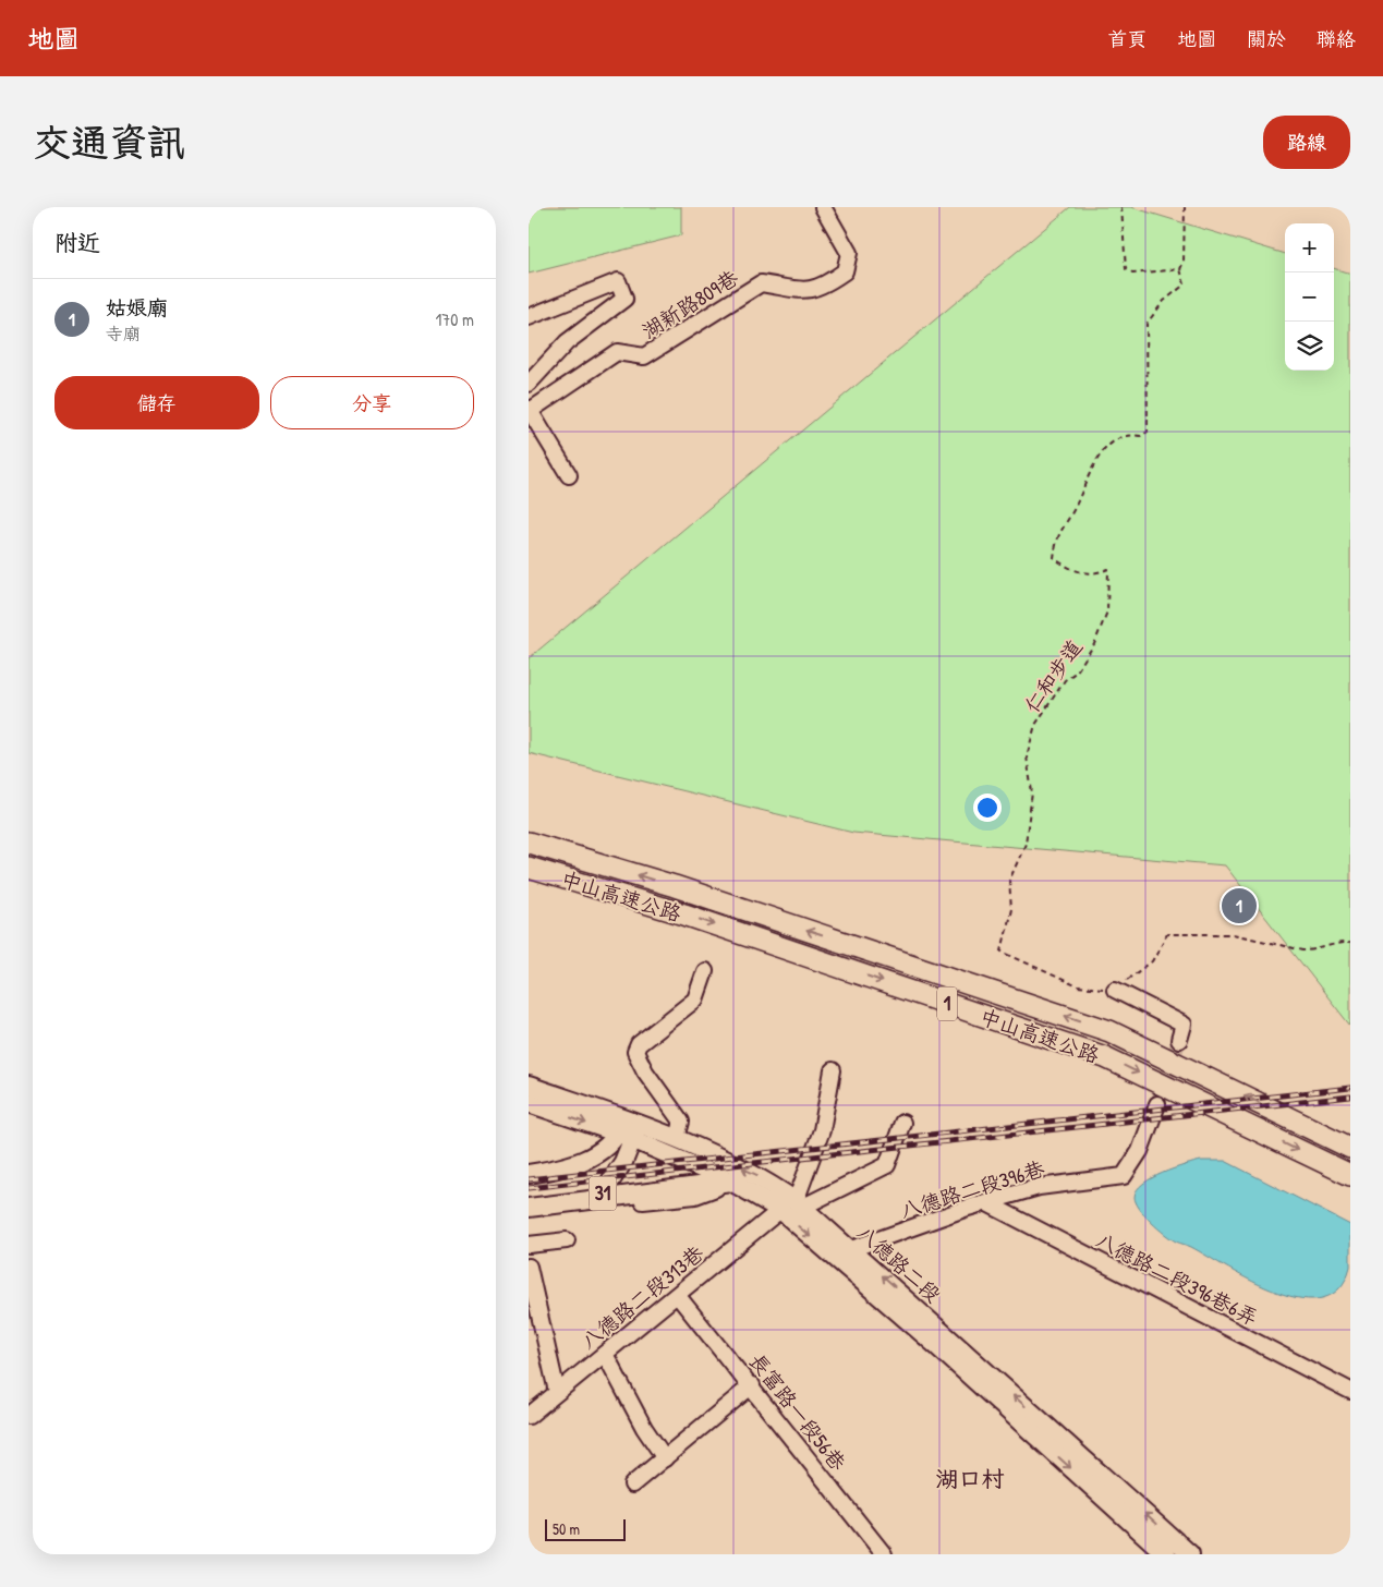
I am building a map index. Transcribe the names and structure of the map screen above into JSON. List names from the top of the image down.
{
  "streets": {
    "highway": ["中山高速公路", "1"],
    "main road": ["31", "八德路二段"],
    "street": [
      "湖新路809巷",
      "八德路二段396巷",
      "八德路二段396巷6弄",
      "八德路二段313巷",
      "長富路一段56巷"
    ],
    "path": ["仁和步道"]
  },
  "crossings": [
    ["八德路二段396巷", "八德路二段"],
    ["八德路二段396巷", "八德路二段396巷6弄"],
    ["31", "八德路二段"],
    ["八德路二段", "八德路二段313巷"],
    ["八德路二段313巷", "長富路一段56巷"]
  ],
  "districts": ["湖口村"],
  "scale_bar": "50 m",
  "page": {
    "header": "地圖",
    "nav": [
      "首頁",
      "地圖",
      "關於",
      "聯絡"
    ],
    "buttons": [
      "路線",
      ["儲存", "分享"]
    ],
    "title": "交通資訊",
    "heading": "附近",
    "map_buttons": ["+", "−"],
    "list": [
      {
        "mark": "1",
        "name": "姑娘廟",
        "note": "寺廟",
        "value": "170 m"
      }
    ],
    "pins": "1",
    "scale": "50 m"
  }
}
